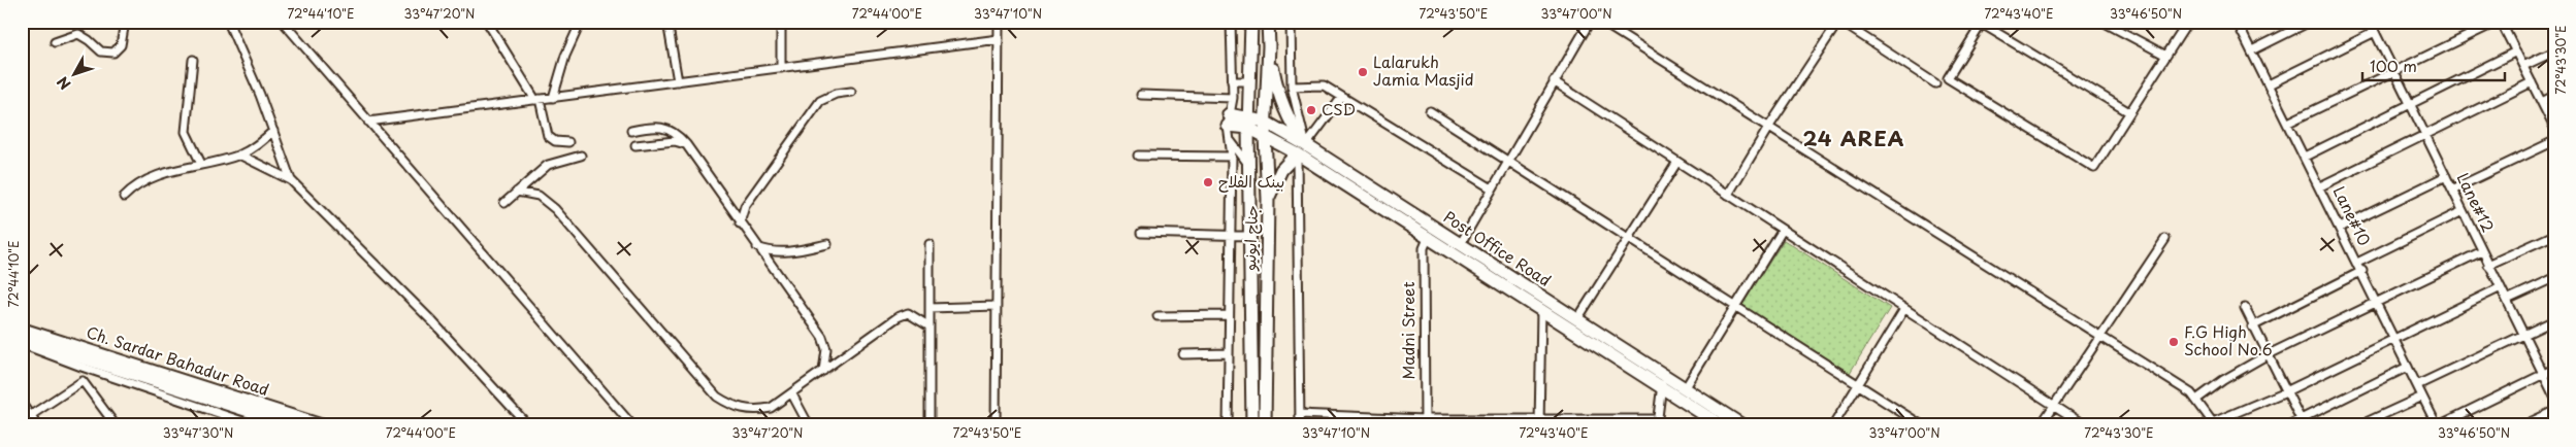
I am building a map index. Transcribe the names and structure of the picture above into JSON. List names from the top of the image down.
{
  "streets": {
    "main road": ["جناح ایونیو", "Post Office Road", "Ch. Sardar Bahadur Road"],
    "street": ["Lane#12", "Lane#10", "Madni Street"]
  },
  "crossings": [
    ["جناح ایونیو", "Post Office Road"],
    ["Post Office Road", "Madni Street"]
  ],
  "districts": ["24 AREA"],
  "places": [
    "Lalarukh Jamia Masjid",
    "CSD",
    "بینک الفلاح",
    "F.G High School No.6"
  ],
  "scale_bar": "100 m",
  "north": "bottom left",
  "coordinates": [
    "72°44'10\"E",
    "33°47'20\"N",
    "72°44'00\"E",
    "33°47'10\"N",
    "72°43'50\"E",
    "33°47'00\"N",
    "72°43'40\"E",
    "33°46'50\"N",
    "72°43'30\"E",
    "33°47'30\"N"
  ]
}
